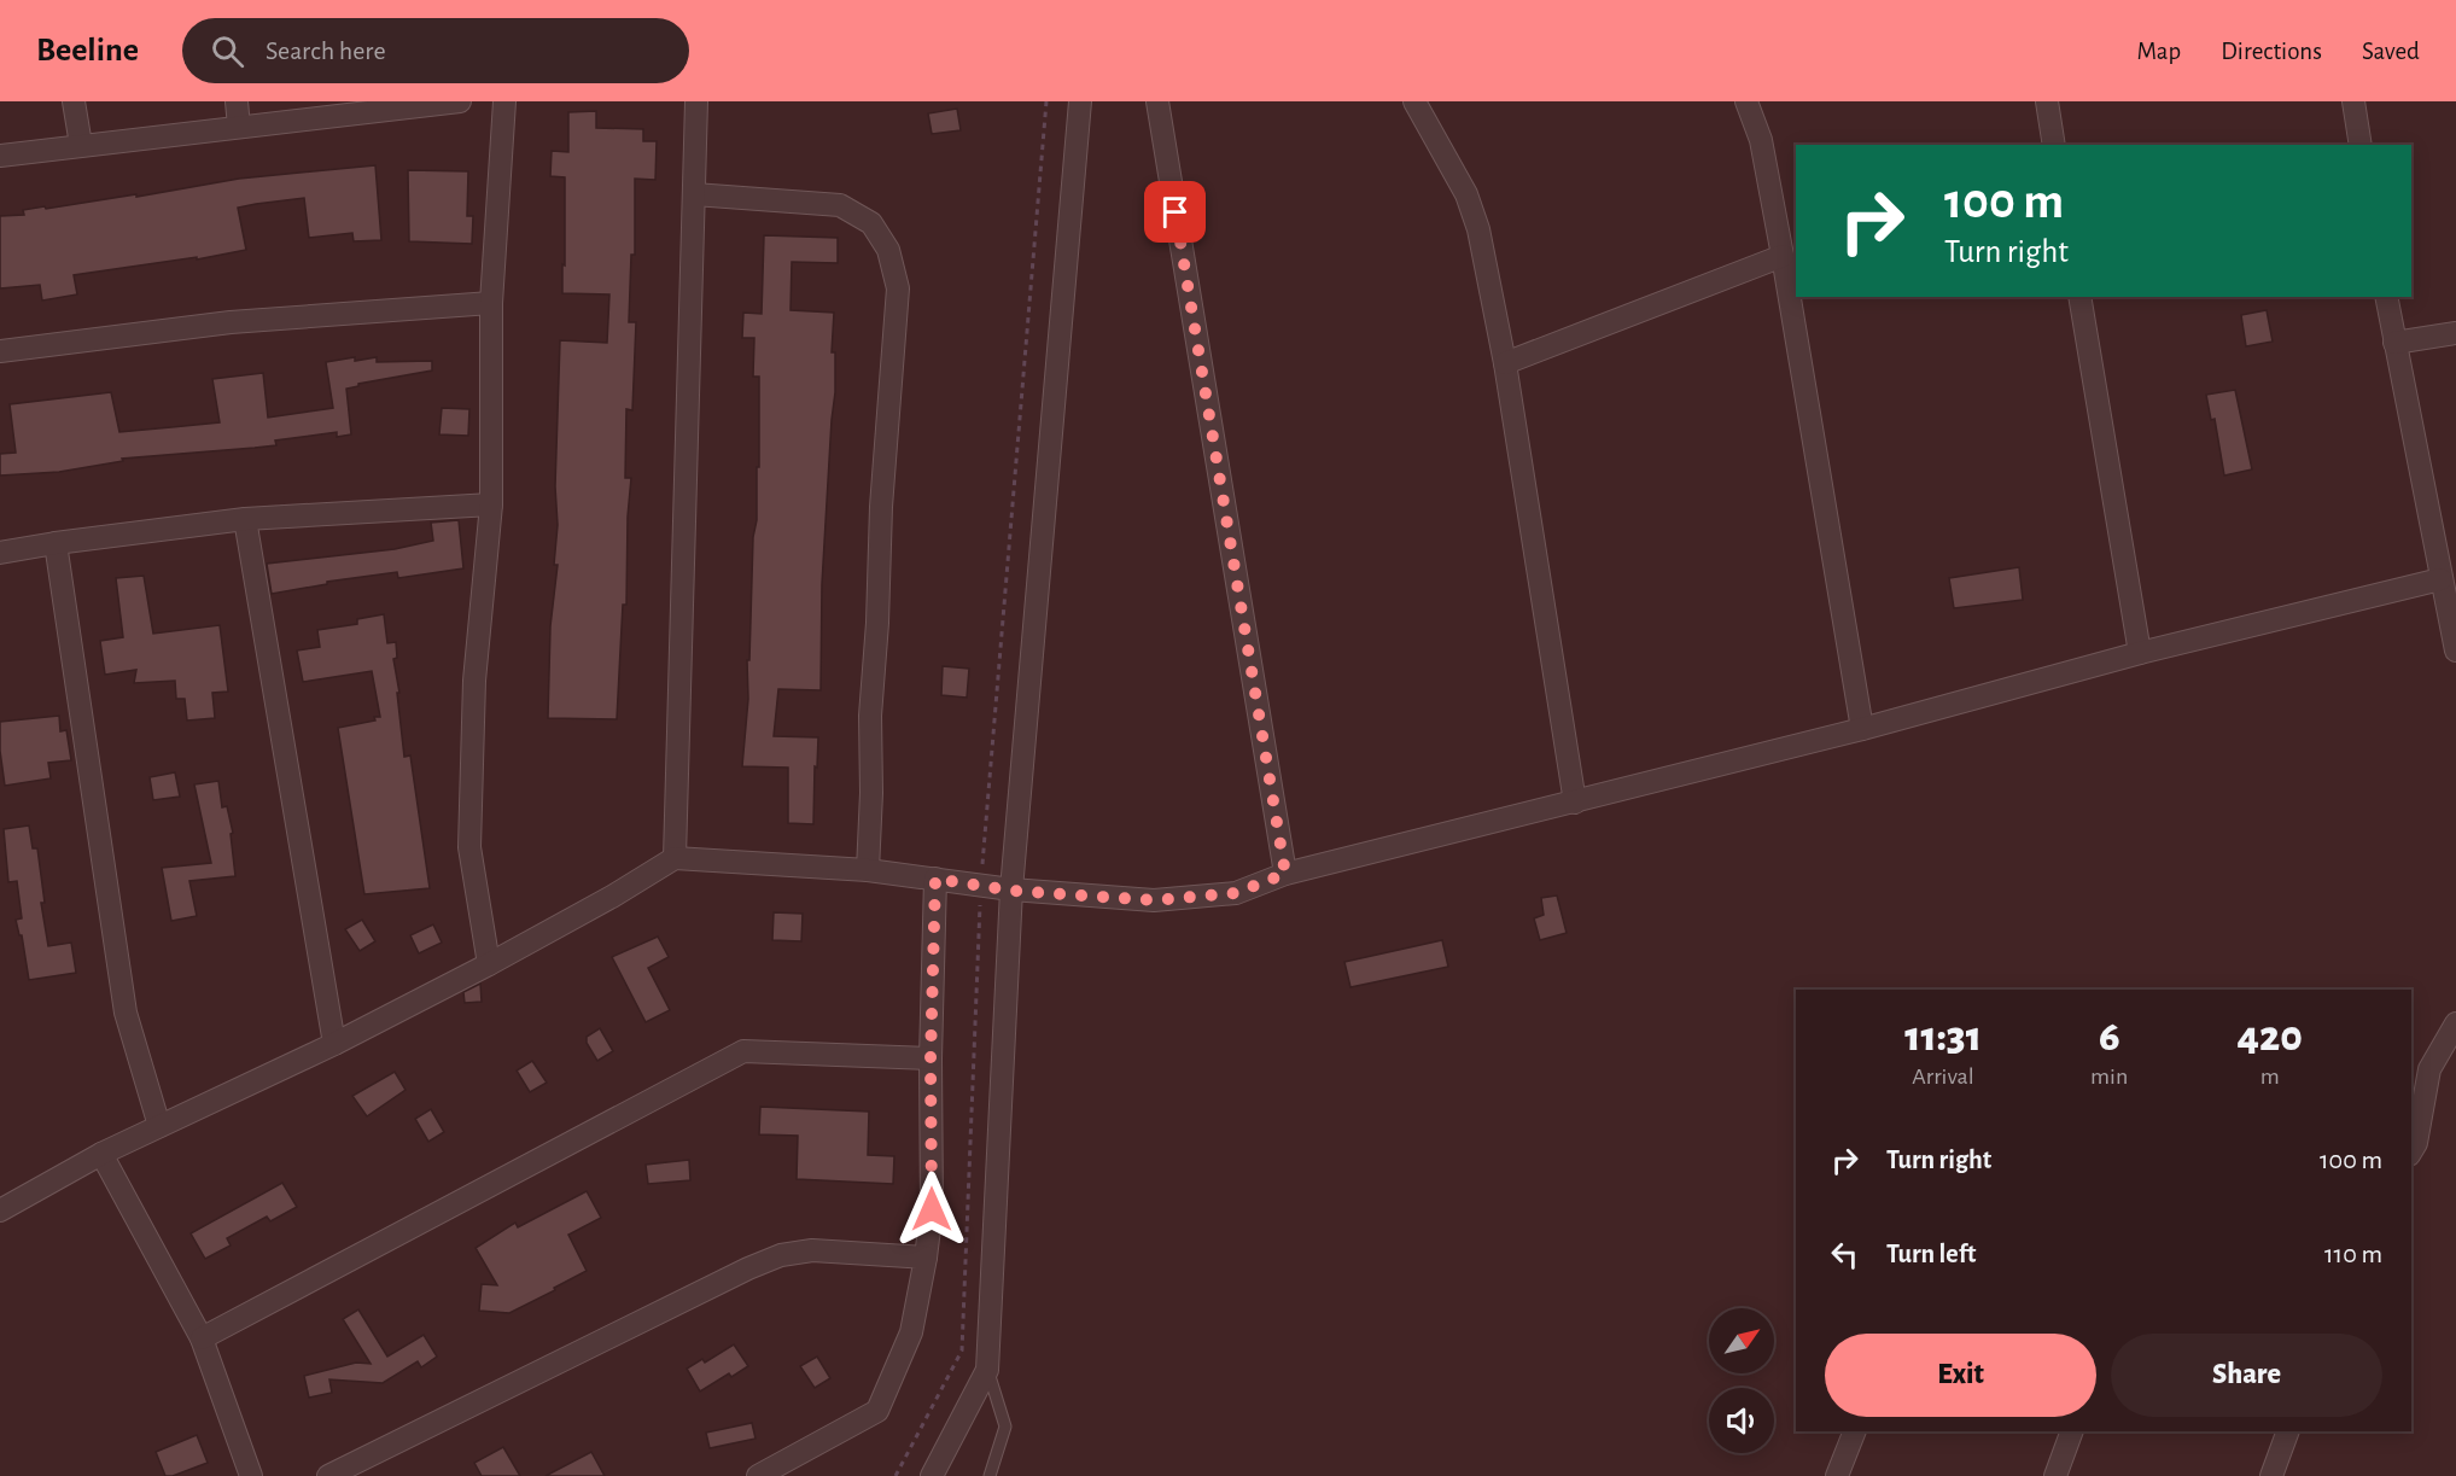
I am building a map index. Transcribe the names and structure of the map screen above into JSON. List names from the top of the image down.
{
  "north": "top right",
  "page": {
    "header": "Beeline",
    "search": "Search here",
    "nav": ["Map", "Directions", "Saved"],
    "turn": ["100 m", "Turn right"],
    "eta": [
      "11:31",
      "Arrival",
      "6",
      "min",
      "420",
      "m"
    ],
    "list": [
      {
        "name": "Turn right",
        "value": "100 m"
      },
      {
        "name": "Turn left",
        "value": "110 m"
      }
    ],
    "buttons": ["Exit", "Share"]
  }
}
